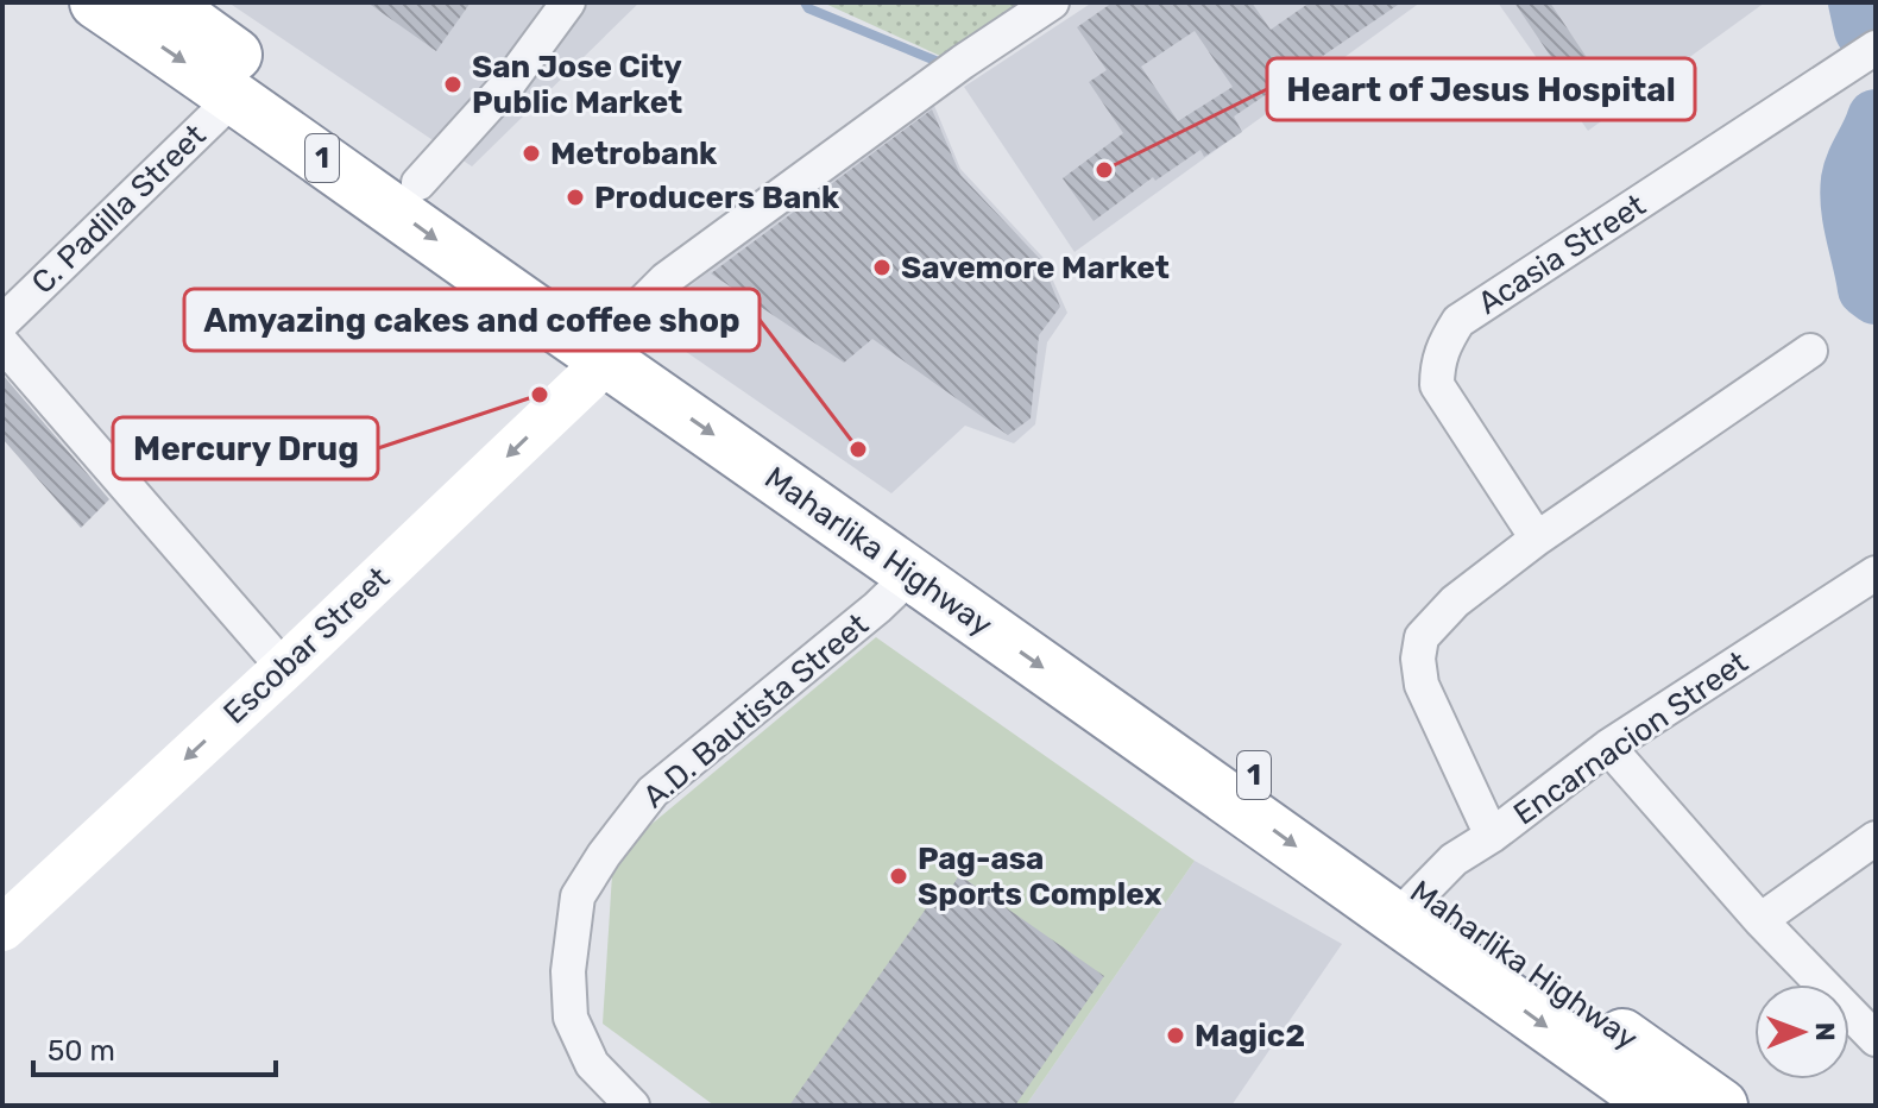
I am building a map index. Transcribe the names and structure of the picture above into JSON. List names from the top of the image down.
{
  "streets": {
    "highway": ["1", "Maharlika Highway"],
    "street": [
      "C. Padilla Street",
      "Acasia Street",
      "Escobar Street",
      "A.D. Bautista Street",
      "Encarnacion Street"
    ]
  },
  "crossings": [
    ["C. Padilla Street", "Maharlika Highway"],
    ["Maharlika Highway", "Escobar Street"],
    ["Maharlika Highway", "A.D. Bautista Street"],
    ["Maharlika Highway", "Encarnacion Street"]
  ],
  "one_way": ["Escobar Street"],
  "places": [
    "San Jose City Public Market",
    "Metrobank",
    "Heart of Jesus Hospital",
    "Producers Bank",
    "Savemore Market",
    "Mercury Drug",
    "Amyazing cakes and coffee shop",
    "Pag-asa Sports Complex",
    "Magic2"
  ],
  "scale_bar": "50 m",
  "north": "right"
}
